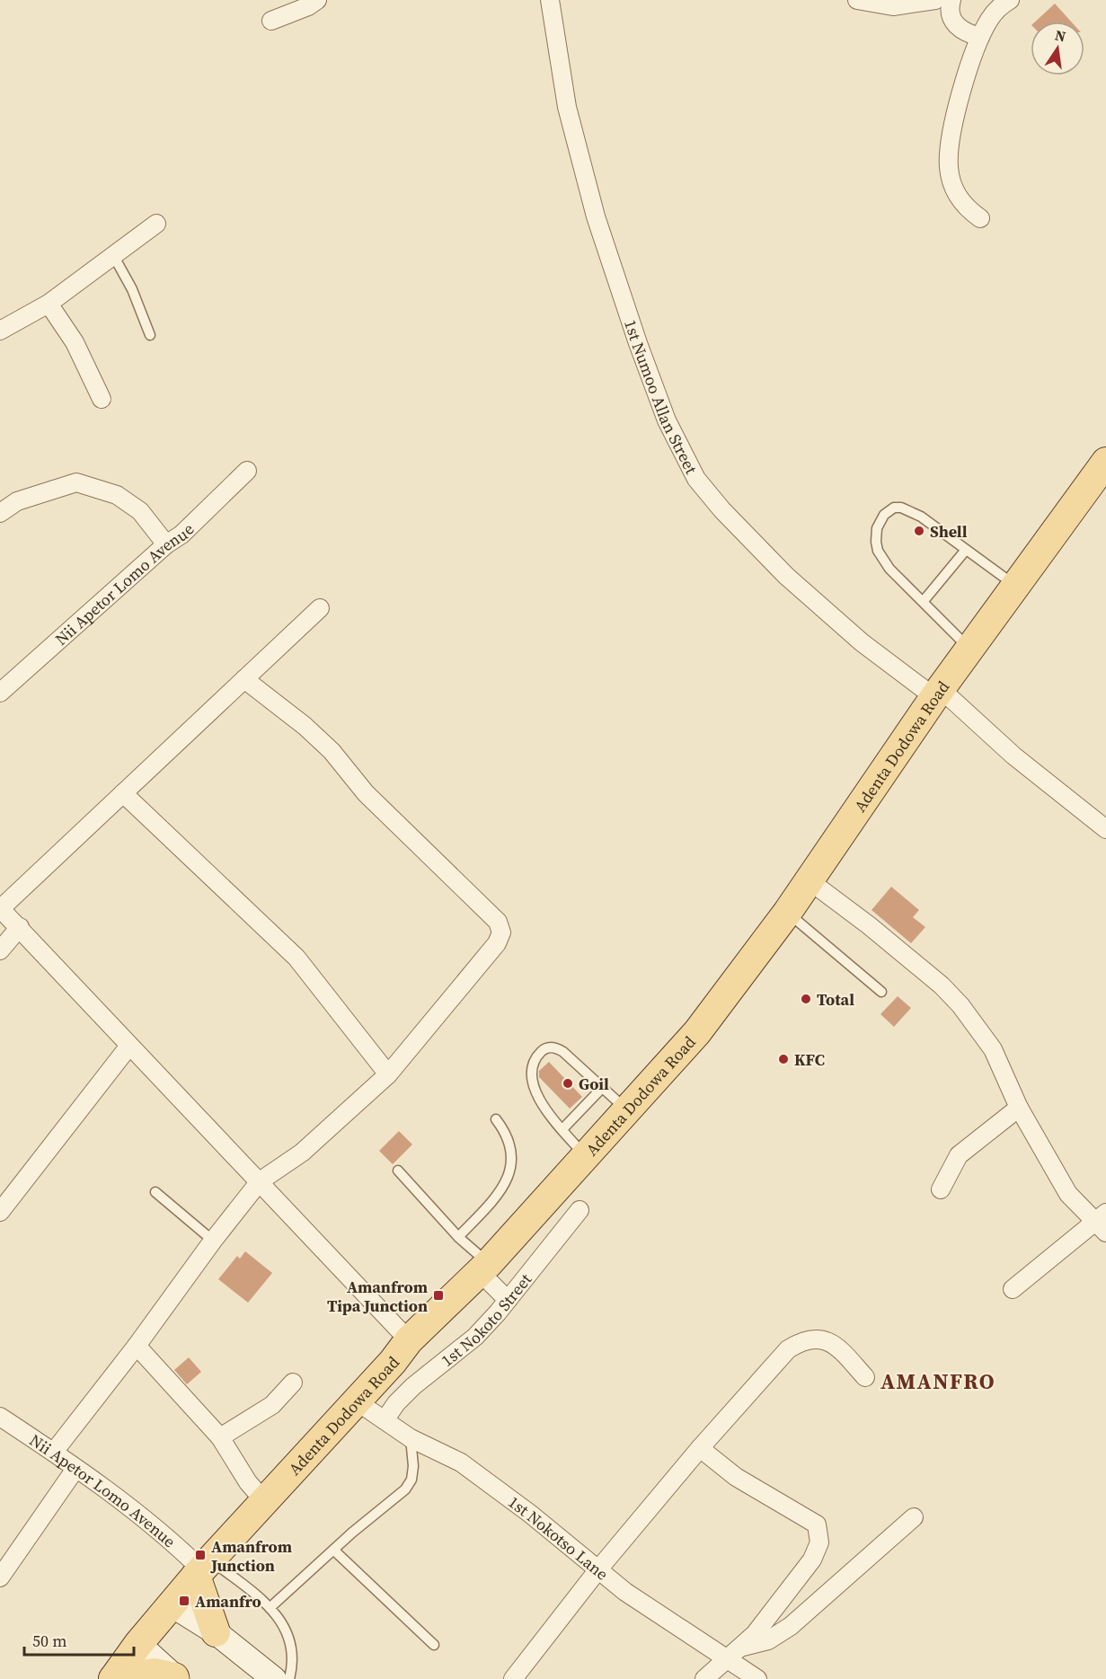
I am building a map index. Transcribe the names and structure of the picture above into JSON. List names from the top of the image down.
{
  "streets": {
    "main road": ["Adenta Dodowa Road"],
    "street": [
      "1st Numoo Allan Street",
      "Nii Apetor Lomo Avenue",
      "1st Nokoto Street",
      "1st Nokotso Lane"
    ]
  },
  "crossings": [
    ["1st Numoo Allan Street", "Adenta Dodowa Road"],
    ["Nii Apetor Lomo Avenue", "Adenta Dodowa Road"],
    ["Adenta Dodowa Road", "1st Nokotso Lane"],
    ["1st Nokoto Street", "1st Nokotso Lane"]
  ],
  "districts": ["AMANFRO"],
  "places": {
    "other": [
      "Shell",
      "Total",
      "KFC",
      "Goil"
    ],
    "transit": ["Amanfrom Tipa Junction", "Amanfrom Junction", "Amanfro"]
  },
  "scale_bar": "50 m",
  "north": "top"
}
